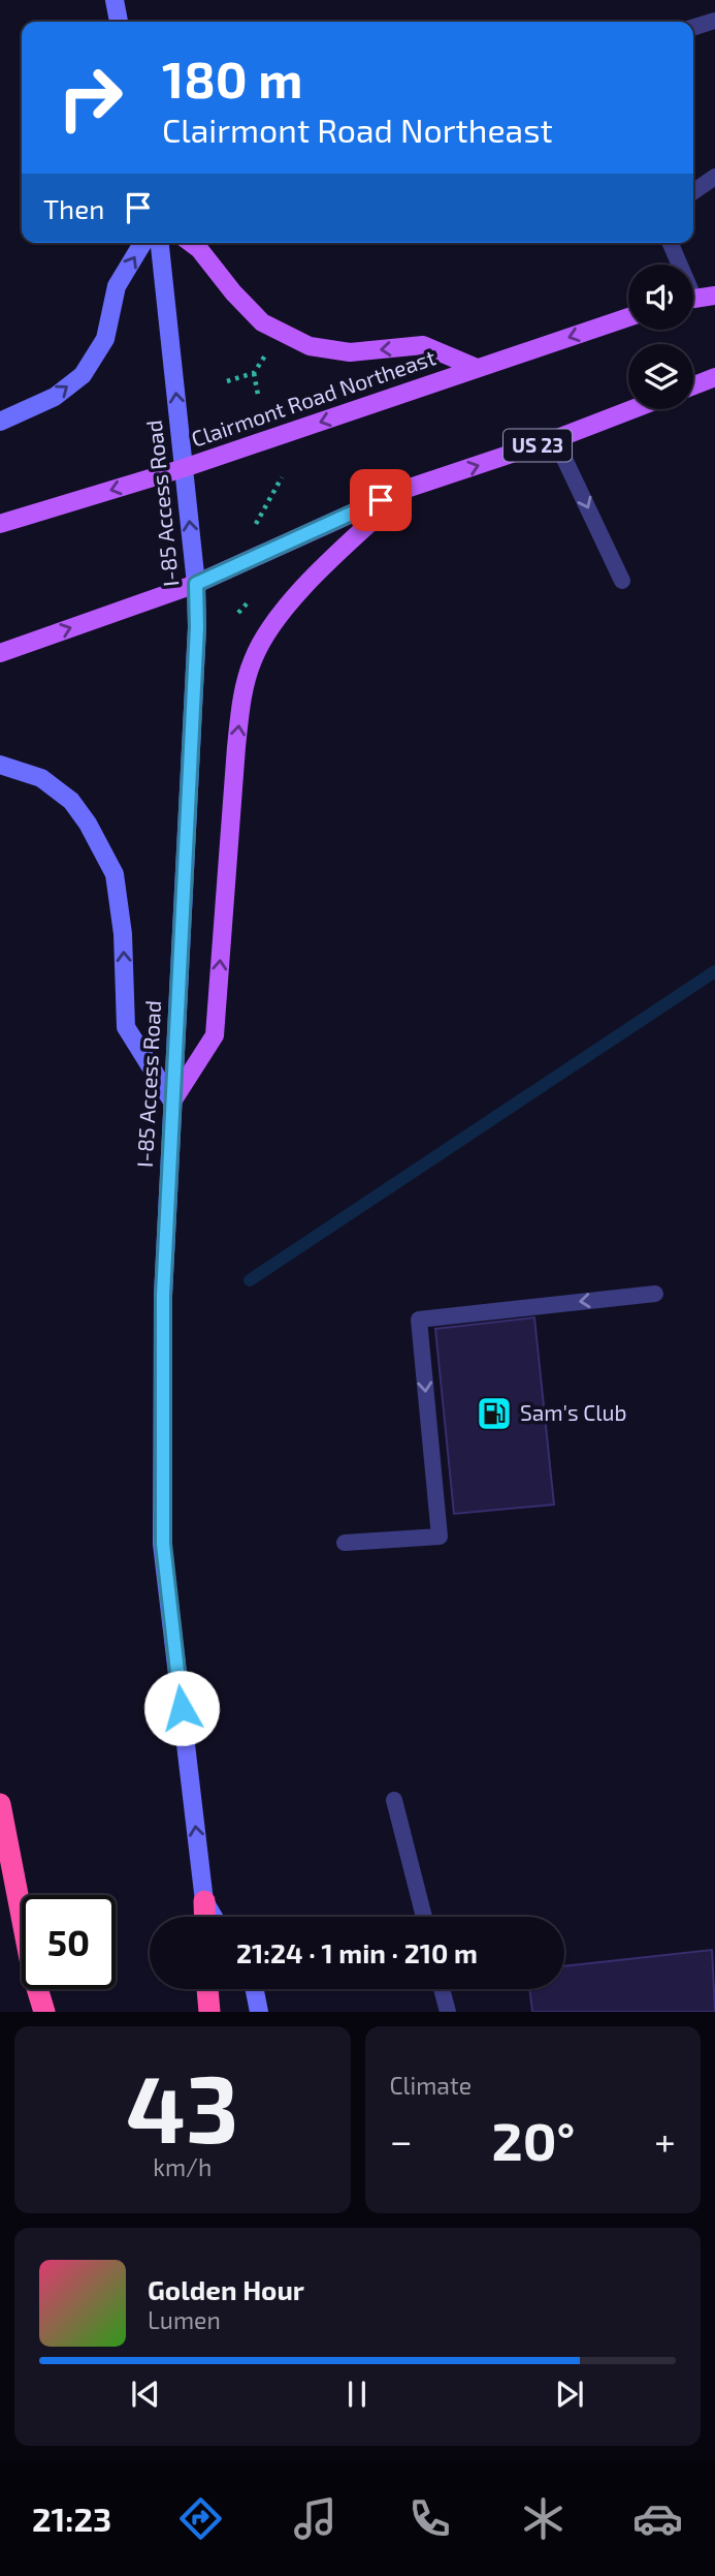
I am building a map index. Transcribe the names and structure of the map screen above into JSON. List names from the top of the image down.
{
  "streets": {
    "main road": ["Clairmont Road Northeast", "US 23", "I-85 Access Road"]
  },
  "crossings": [
    ["Clairmont Road Northeast", "I-85 Access Road"],
    ["US 23", "I-85 Access Road"]
  ],
  "one_way": ["I-85 Access Road"],
  "places": {
    "fuel station": ["Sam's Club"]
  },
  "page": {
    "turn": ["180 m", "Clairmont Road Northeast"],
    "then": "Then",
    "limit": "50",
    "trip": "21:24 · 1 min · 210 m",
    "tile": [
      ["43", "km/h"],
      "Climate"
    ],
    "heat": ["−", "20°", "+"],
    "song": ["Golden Hour", "Lumen"],
    "tabs": "21:23"
  }
}
